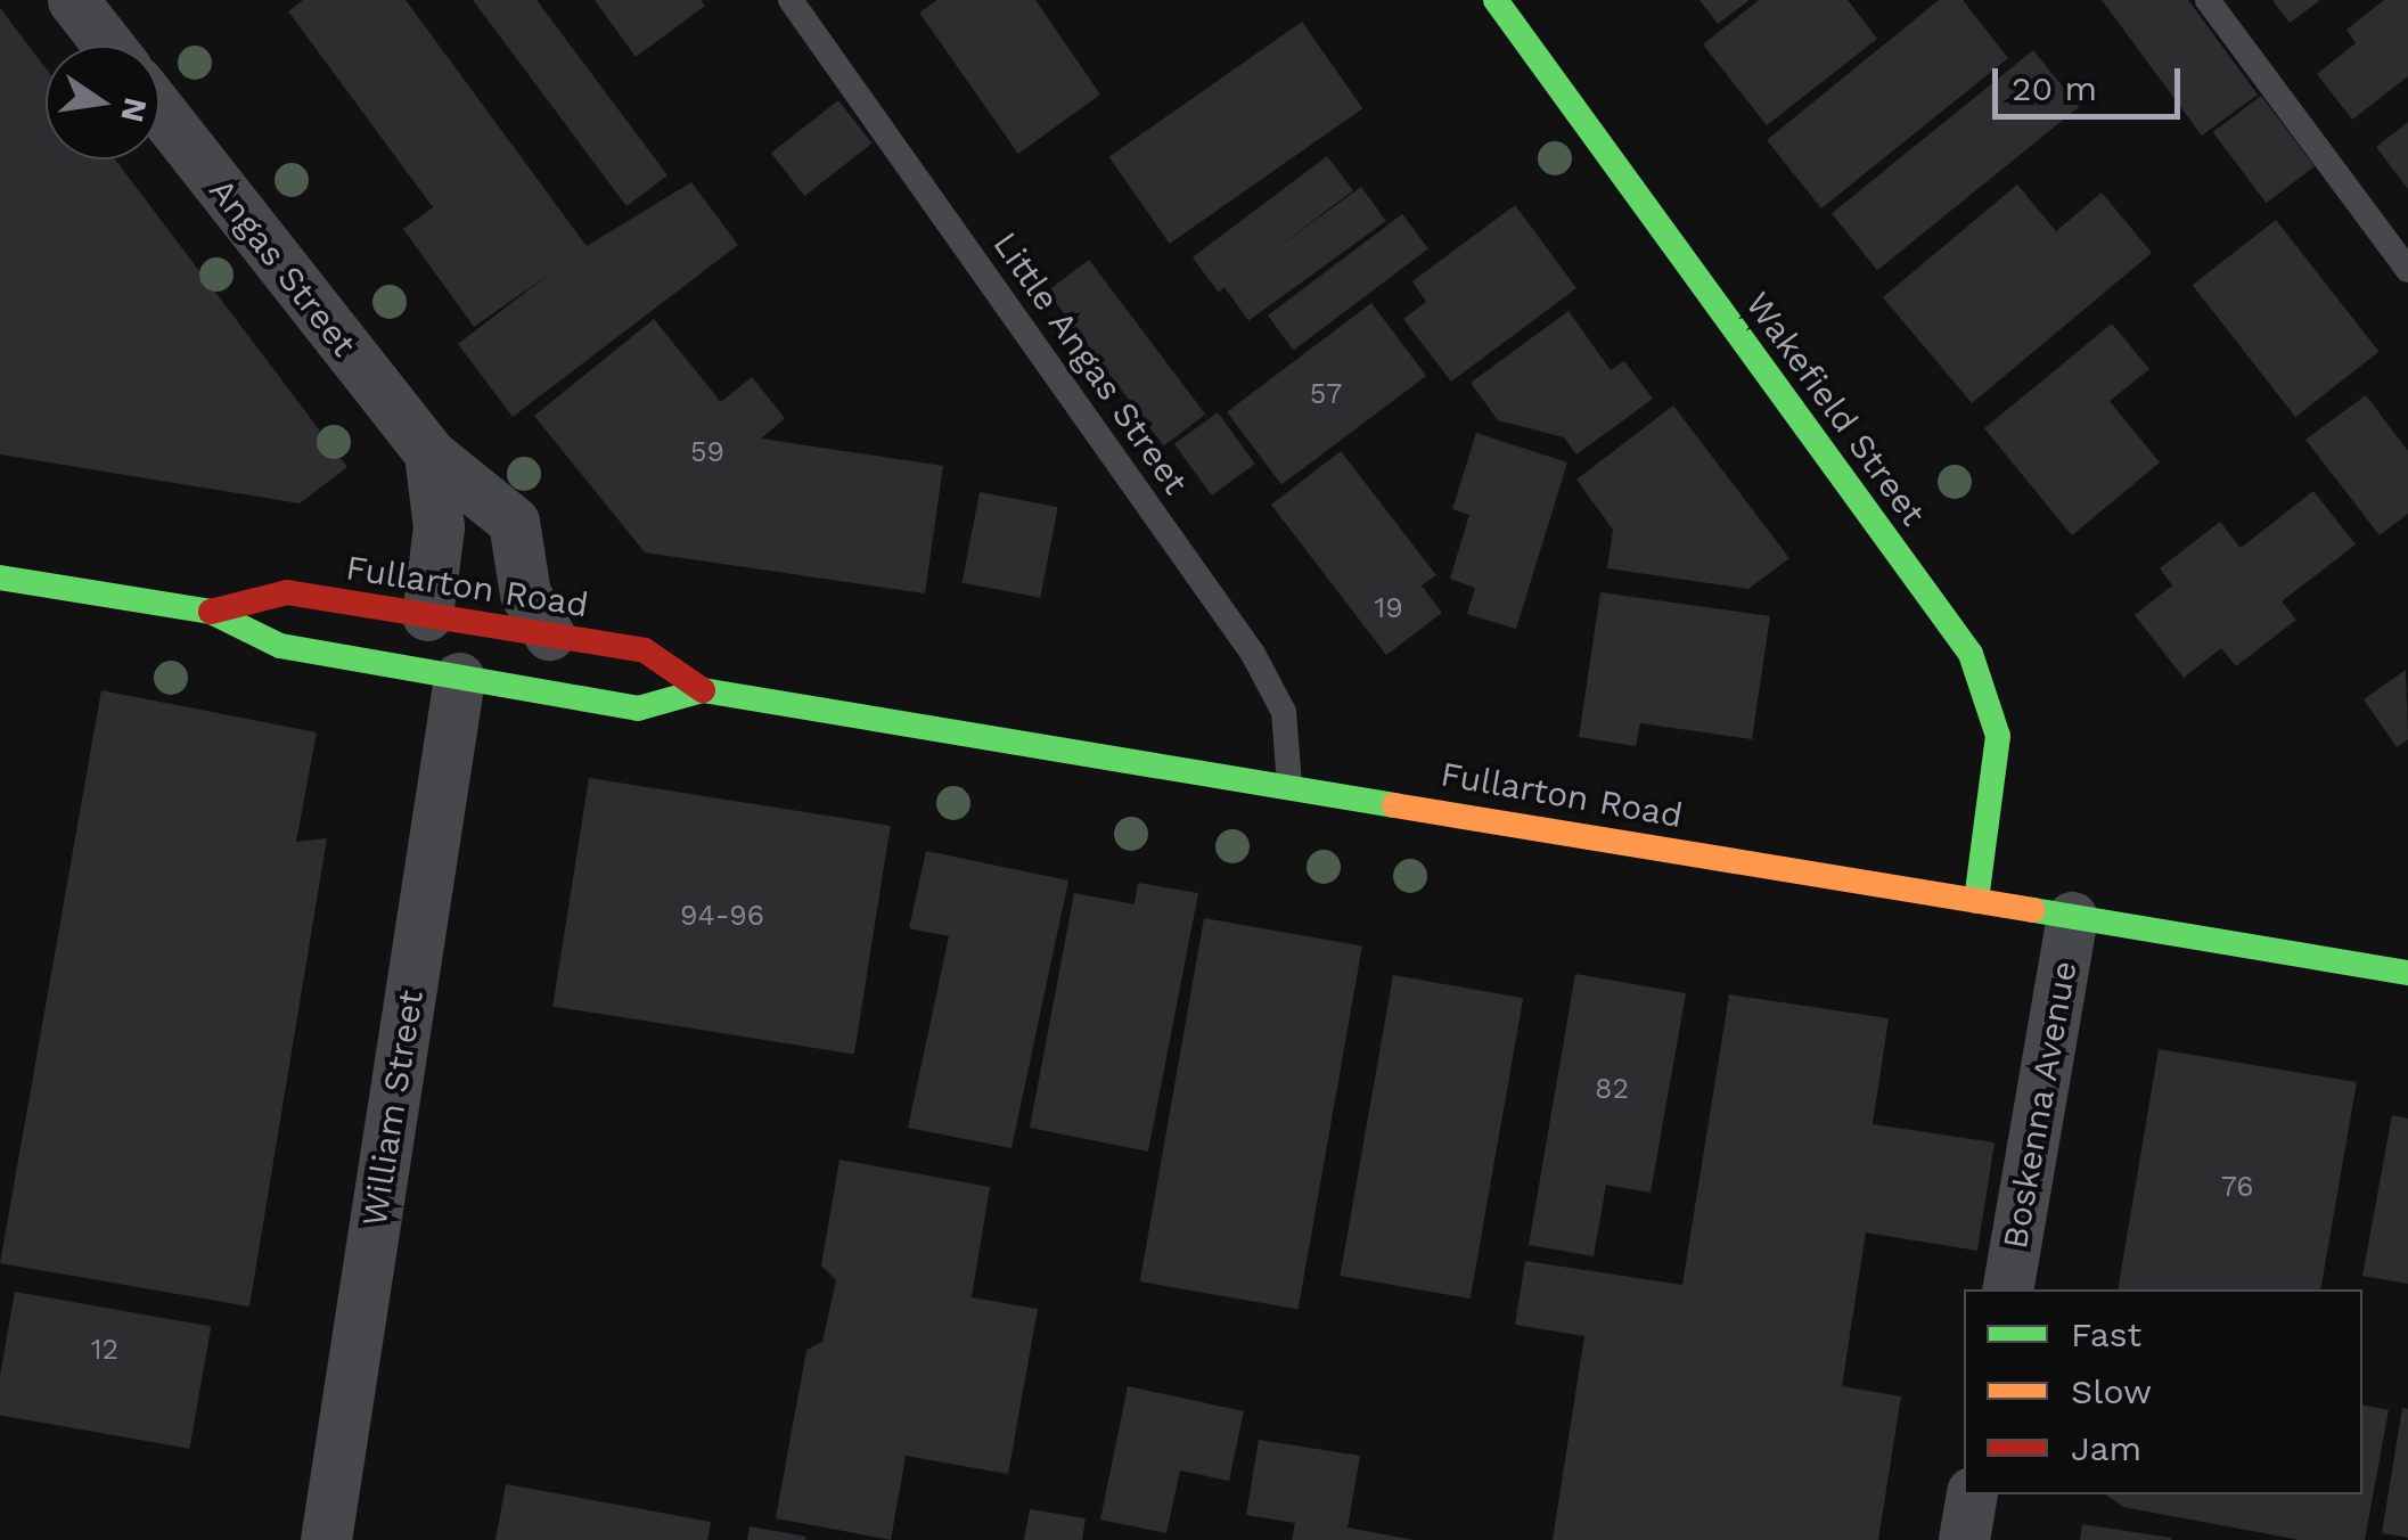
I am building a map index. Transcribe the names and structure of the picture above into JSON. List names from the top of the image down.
{
  "streets": {
    "main road": ["Wakefield Street", "Fullarton Road"],
    "street": ["Angas Street", "Boskenna Avenue", "William Street"],
    "lane": ["Little Angas Street"]
  },
  "crossings": [
    ["Angas Street", "Fullarton Road"],
    ["Little Angas Street", "Fullarton Road"],
    ["Wakefield Street", "Fullarton Road"],
    ["Fullarton Road", "Boskenna Avenue"],
    ["Fullarton Road", "William Street"]
  ],
  "house_numbers": [
    "57",
    "59",
    "19",
    "94-96",
    "82",
    "76",
    "12"
  ],
  "legend": ["Fast", "Slow", "Jam"],
  "scale_bar": "20 m",
  "north": "right"
}
